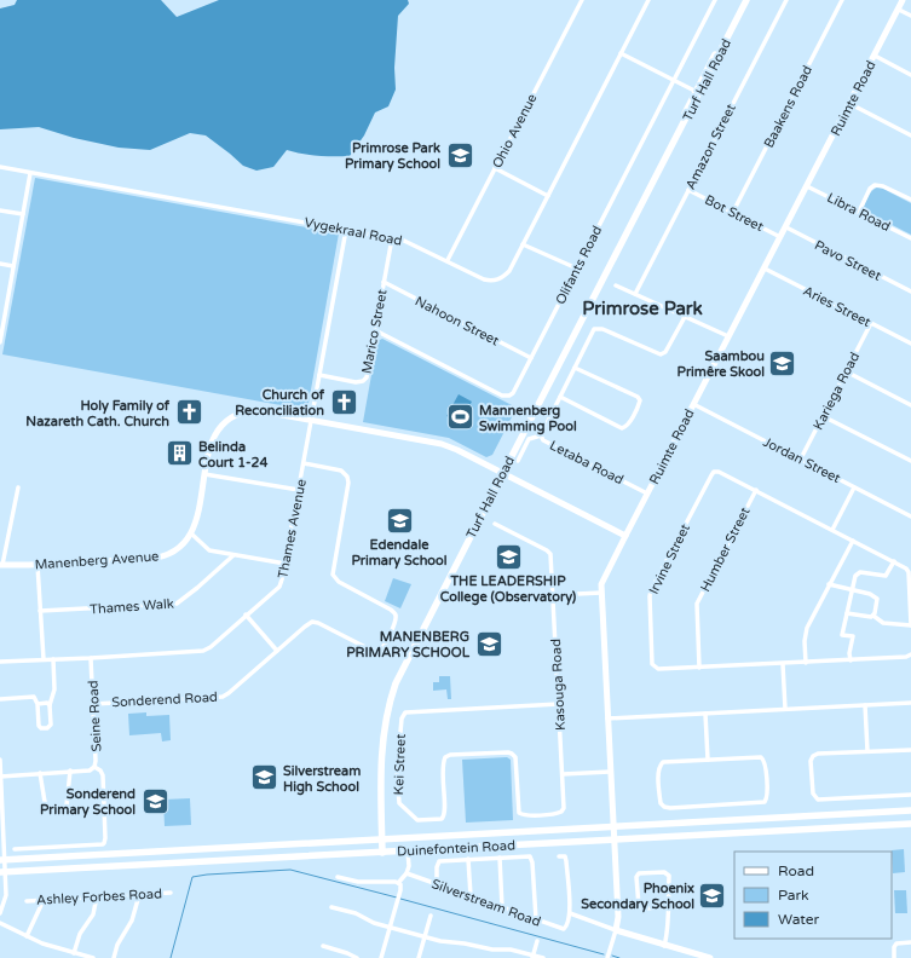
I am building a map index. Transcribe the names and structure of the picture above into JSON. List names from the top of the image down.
{
  "streets": {
    "main road": ["Turf Hall Road", "Duinefontein Road"],
    "street": [
      "Ruimte Road",
      "Baakens Road",
      "Ohio Avenue",
      "Amazon Street",
      "Libra Road",
      "Bot Street",
      "Vygekraal Road",
      "Pavo Street",
      "Olifants Road",
      "Aries Street",
      "Nahoon Street",
      "Marico Street",
      "Kariega Road",
      "Jordan Street",
      "Letaba Road",
      "Thames Avenue",
      "Humber Street",
      "Irvine Street",
      "Manenberg Avenue",
      "Thames Walk",
      "Kasouga Road",
      "Sonderend Road",
      "Seine Road",
      "Kei Street",
      "Ashley Forbes Road",
      "Silverstream Road"
    ]
  },
  "crossings": [
    ["Turf Hall Road", "Duinefontein Road"],
    ["Ruimte Road", "Libra Road"],
    ["Ruimte Road", "Bot Street"],
    ["Ruimte Road", "Pavo Street"],
    ["Ruimte Road", "Aries Street"],
    ["Ruimte Road", "Jordan Street"],
    ["Ruimte Road", "Letaba Road"],
    ["Ruimte Road", "Duinefontein Road"],
    ["Baakens Road", "Bot Street"],
    ["Ohio Avenue", "Vygekraal Road"],
    ["Amazon Street", "Bot Street"],
    ["Vygekraal Road", "Marico Street"],
    ["Vygekraal Road", "Thames Avenue"],
    ["Olifants Road", "Nahoon Street"],
    ["Olifants Road", "Marico Street"],
    ["Aries Street", "Kariega Road"],
    ["Nahoon Street", "Marico Street"],
    ["Marico Street", "Thames Avenue"],
    ["Kariega Road", "Jordan Street"],
    ["Thames Avenue", "Sonderend Road"],
    ["Thames Avenue", "Seine Road"],
    ["Humber Street", "Irvine Street"],
    ["Kasouga Road", "Kei Street"],
    ["Sonderend Road", "Seine Road"]
  ],
  "districts": ["Primrose Park"],
  "places": {
    "school or university": [
      "Primrose Park Primary School",
      "Saambou Primêre Skool",
      "Edendale Primary School",
      "THE LEADERSHIP College (Observatory)",
      "MANENBERG PRIMARY SCHOOL",
      "Silverstream High School",
      "Sonderend Primary School",
      "Phoenix Secondary School"
    ],
    "church": ["Church of Reconciliation", "Holy Family of Nazareth Cath. Church"],
    "sports": ["Mannenberg Swimming Pool"],
    "building": ["Belinda Court 1-24"]
  },
  "legend": ["Road", "Park", "Water"]
}
